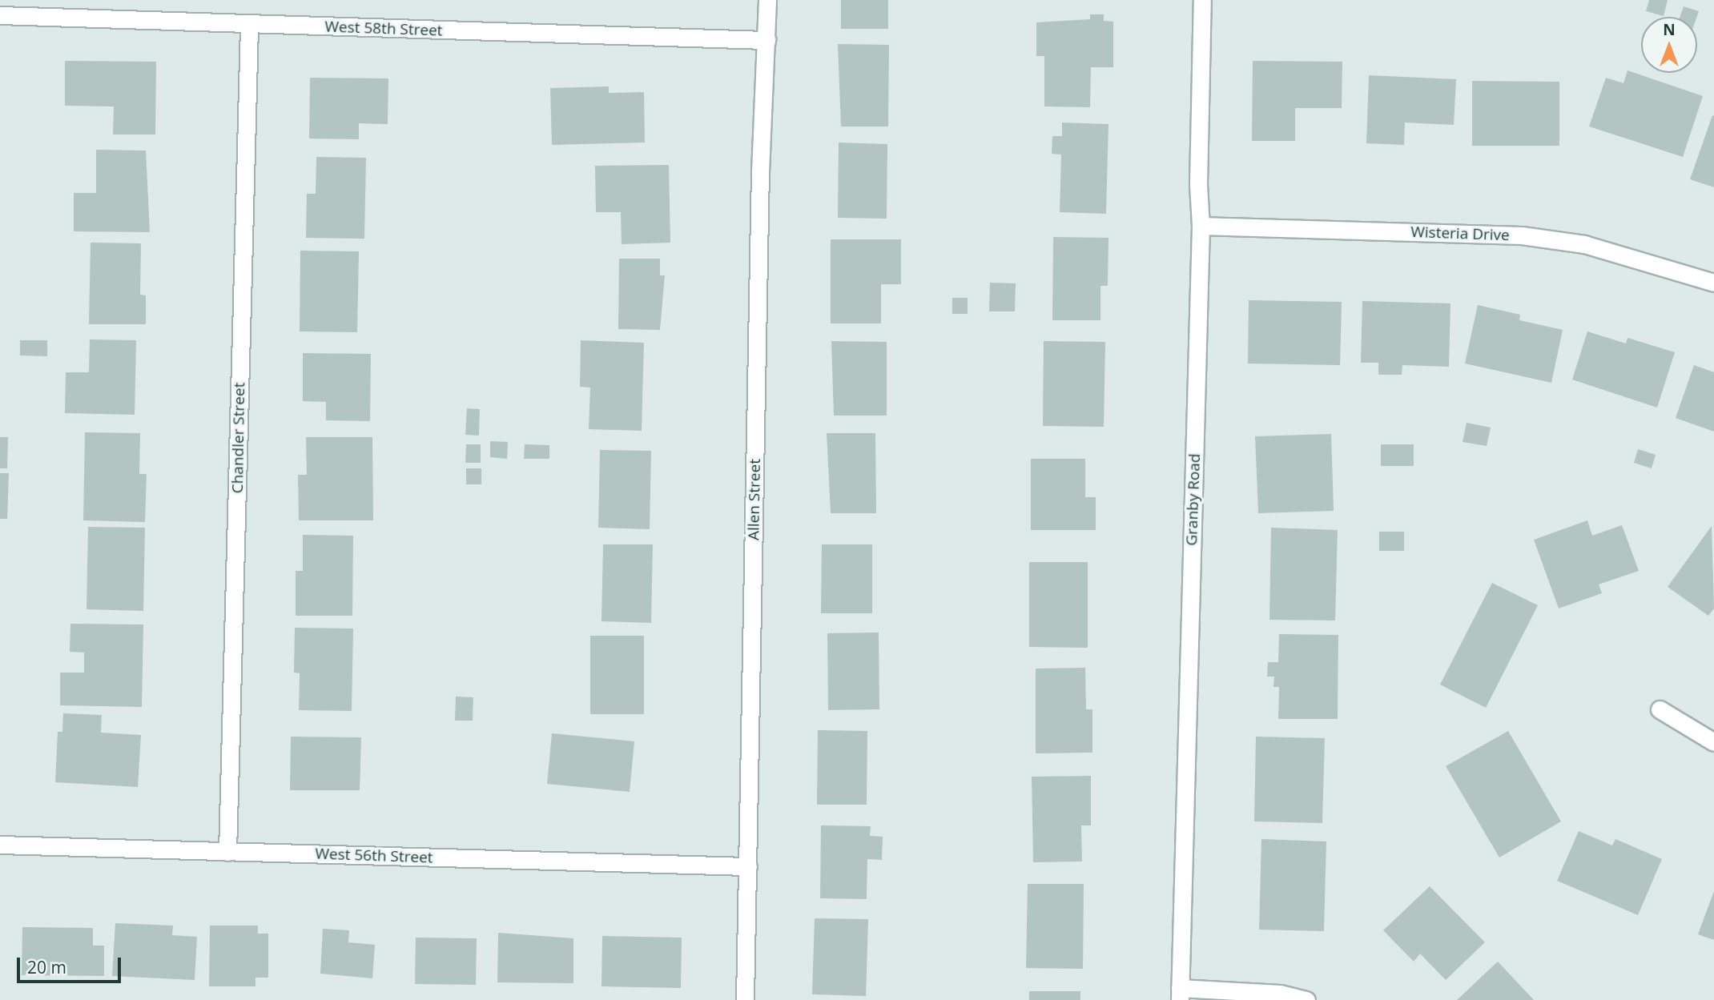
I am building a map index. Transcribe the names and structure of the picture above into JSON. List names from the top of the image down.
{
  "streets": {
    "street": [
      "West 58th Street",
      "Wisteria Drive",
      "Chandler Street",
      "Allen Street",
      "Granby Road",
      "West 56th Street"
    ]
  },
  "crossings": [
    ["West 58th Street", "Chandler Street"],
    ["West 58th Street", "Allen Street"],
    ["Wisteria Drive", "Granby Road"],
    ["Chandler Street", "West 56th Street"],
    ["Allen Street", "West 56th Street"]
  ],
  "scale_bar": "20 m",
  "north": "top"
}
